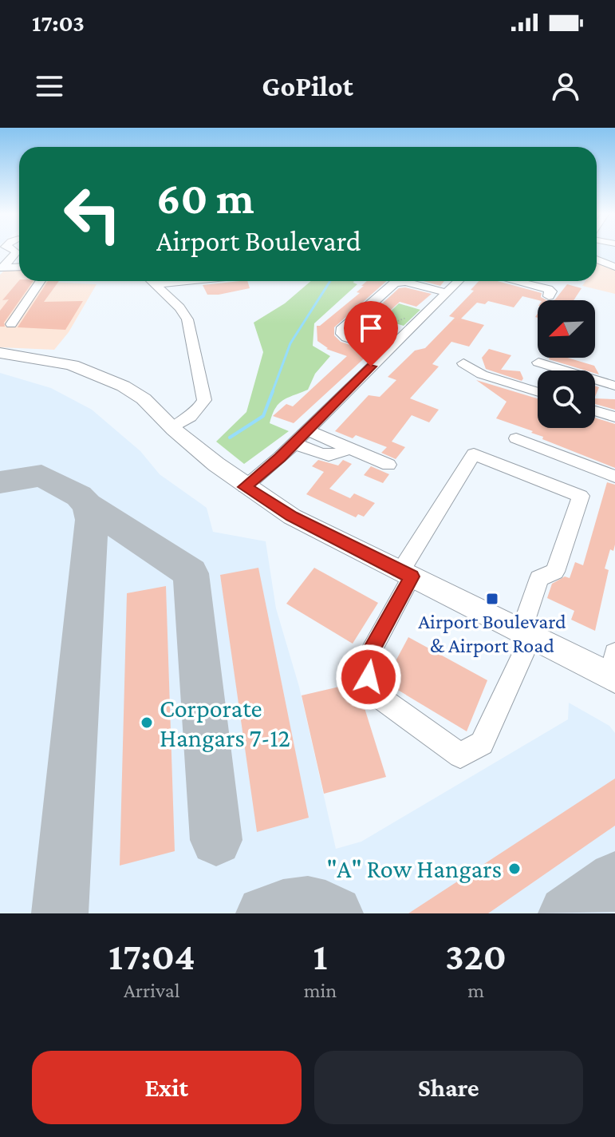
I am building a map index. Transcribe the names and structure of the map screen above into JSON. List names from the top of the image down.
{
  "places": {
    "transit": ["Airport Boulevard & Airport Road"],
    "other": ["Corporate Hangars 7-12", "\"A\" Row Hangars"]
  },
  "north": "bottom left",
  "page": {
    "status": "17:03",
    "header": "GoPilot",
    "turn": ["60 m", "Airport Boulevard"],
    "eta": [
      "17:04",
      "Arrival",
      "1",
      "min",
      "320",
      "m"
    ],
    "buttons": ["Exit", "Share"]
  }
}
